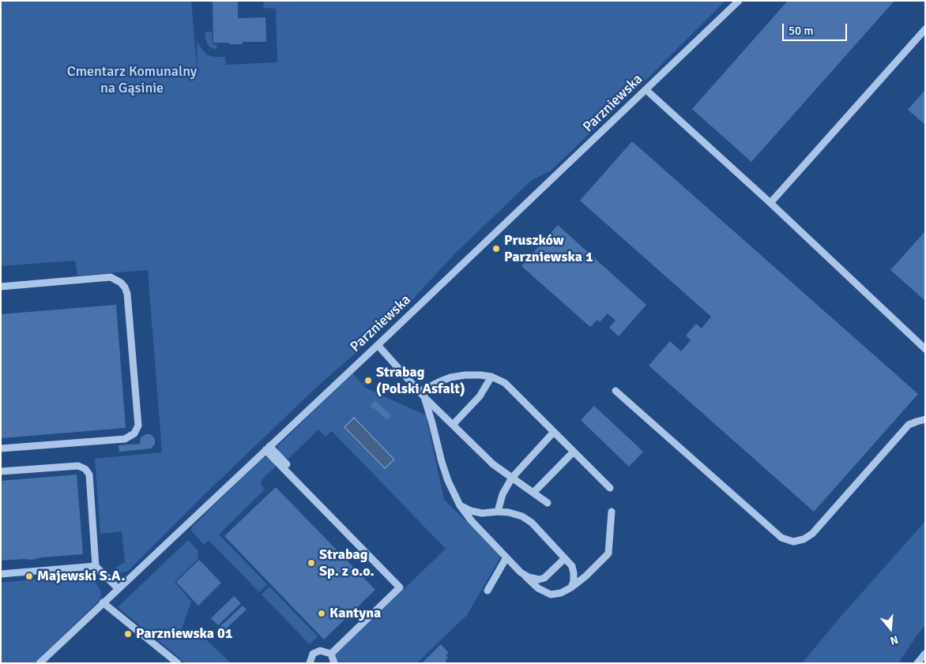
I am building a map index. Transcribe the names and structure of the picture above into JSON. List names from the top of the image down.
{
  "streets": {
    "street": ["Parzniewska"]
  },
  "parks": ["Cmentarz Komunalny na Gąsinie"],
  "places": [
    "Pruszków Parzniewska 1",
    "Strabag (Polski Asfalt)",
    "Strabag Sp. z o.o.",
    "Majewski S.A.",
    "Kantyna",
    "Parzniewska 01"
  ],
  "scale_bar": "50 m",
  "north": "bottom"
}
